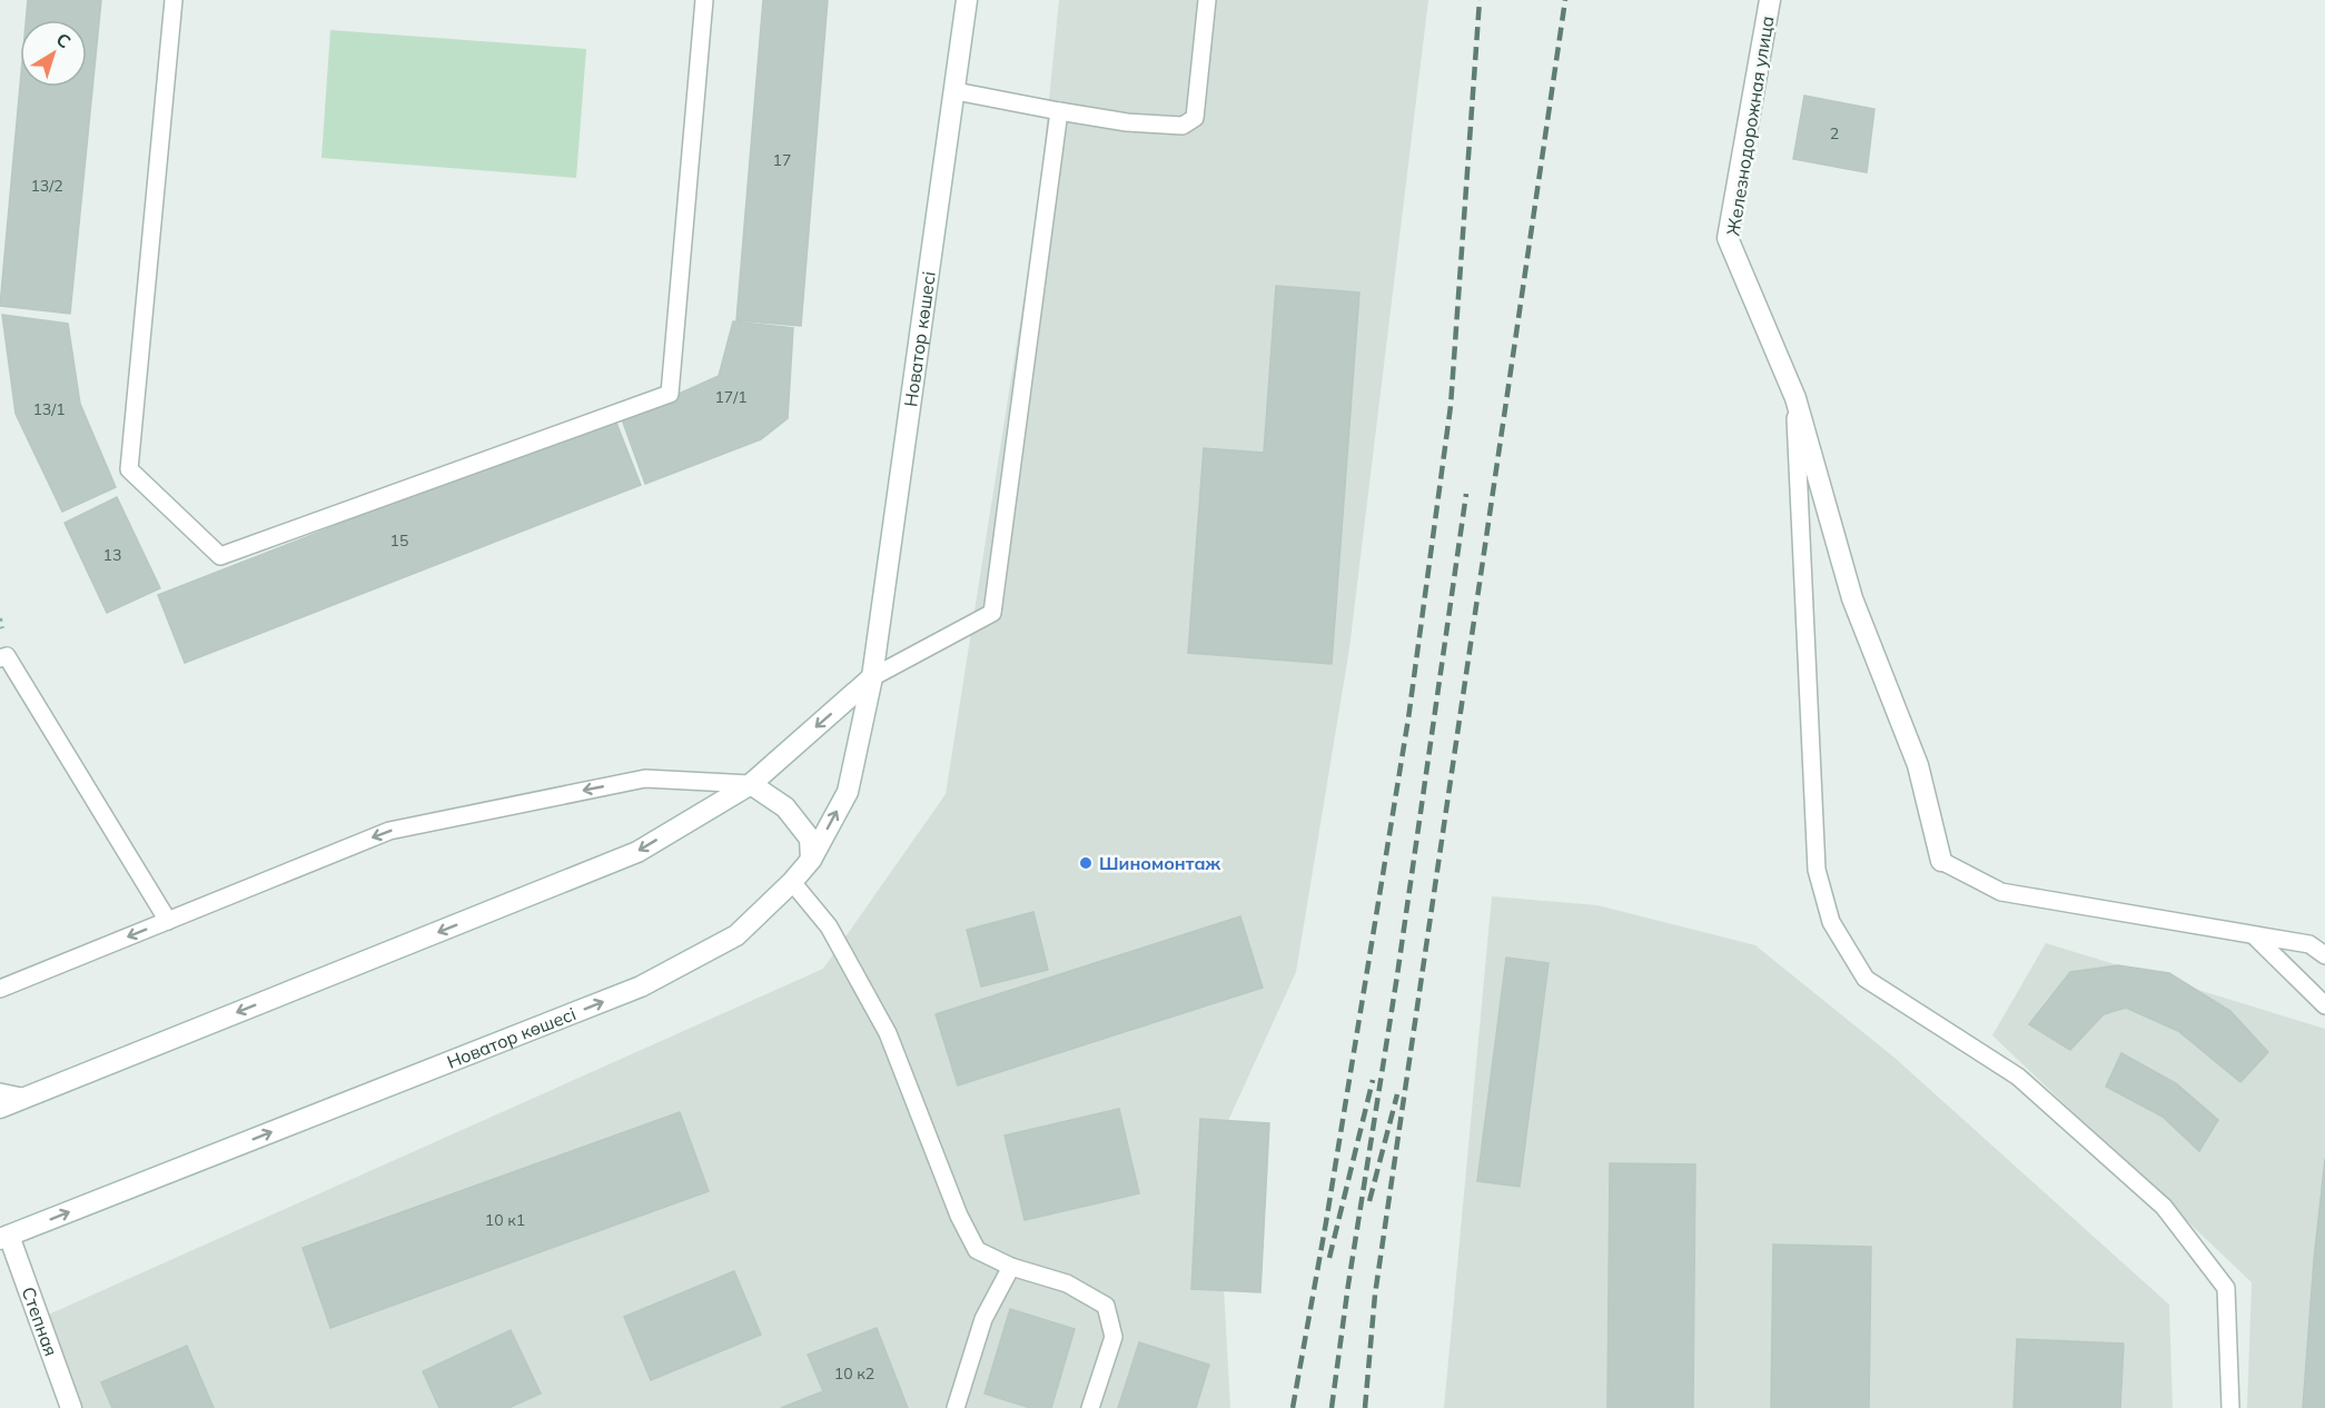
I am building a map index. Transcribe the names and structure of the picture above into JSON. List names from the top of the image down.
{
  "streets": {
    "main road": ["Железнодорожная улица", "Новатор көшесі", "Степная"]
  },
  "crossings": [
    ["Новатор көшесі", "Степная"]
  ],
  "places": ["Шиномонтаж"],
  "house_numbers": [
    "2",
    "17",
    "13/2",
    "17/1",
    "13/1",
    "15",
    "13",
    "10 к1",
    "10 к2"
  ],
  "north": "top right"
}
